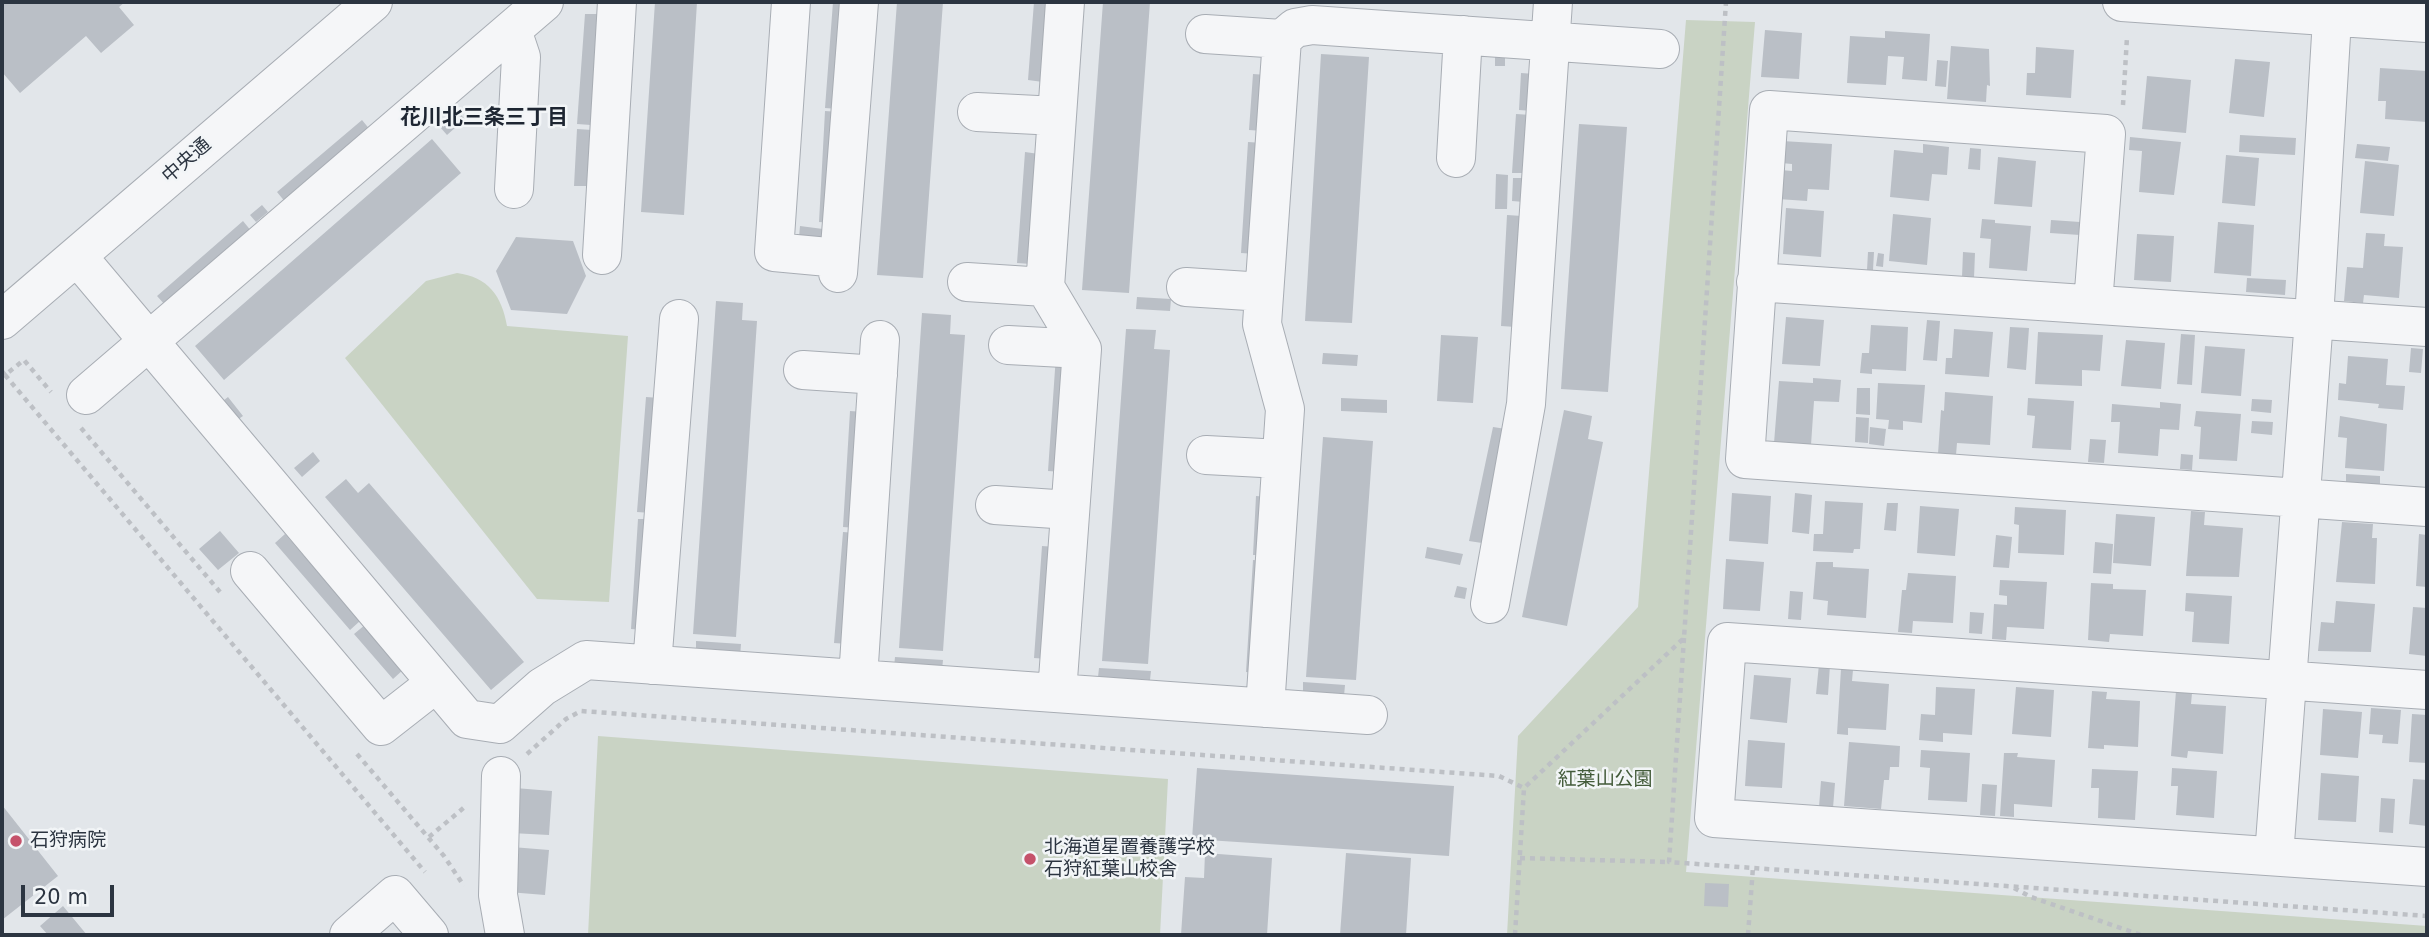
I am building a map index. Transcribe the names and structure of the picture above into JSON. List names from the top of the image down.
{
  "streets": {
    "street": ["中央通"]
  },
  "districts": ["花川北三条三丁目"],
  "parks": ["紅葉山公園"],
  "places": ["石狩病院", "北海道星置養護学校 石狩紅葉山校舎"],
  "scale_bar": "20 m"
}
